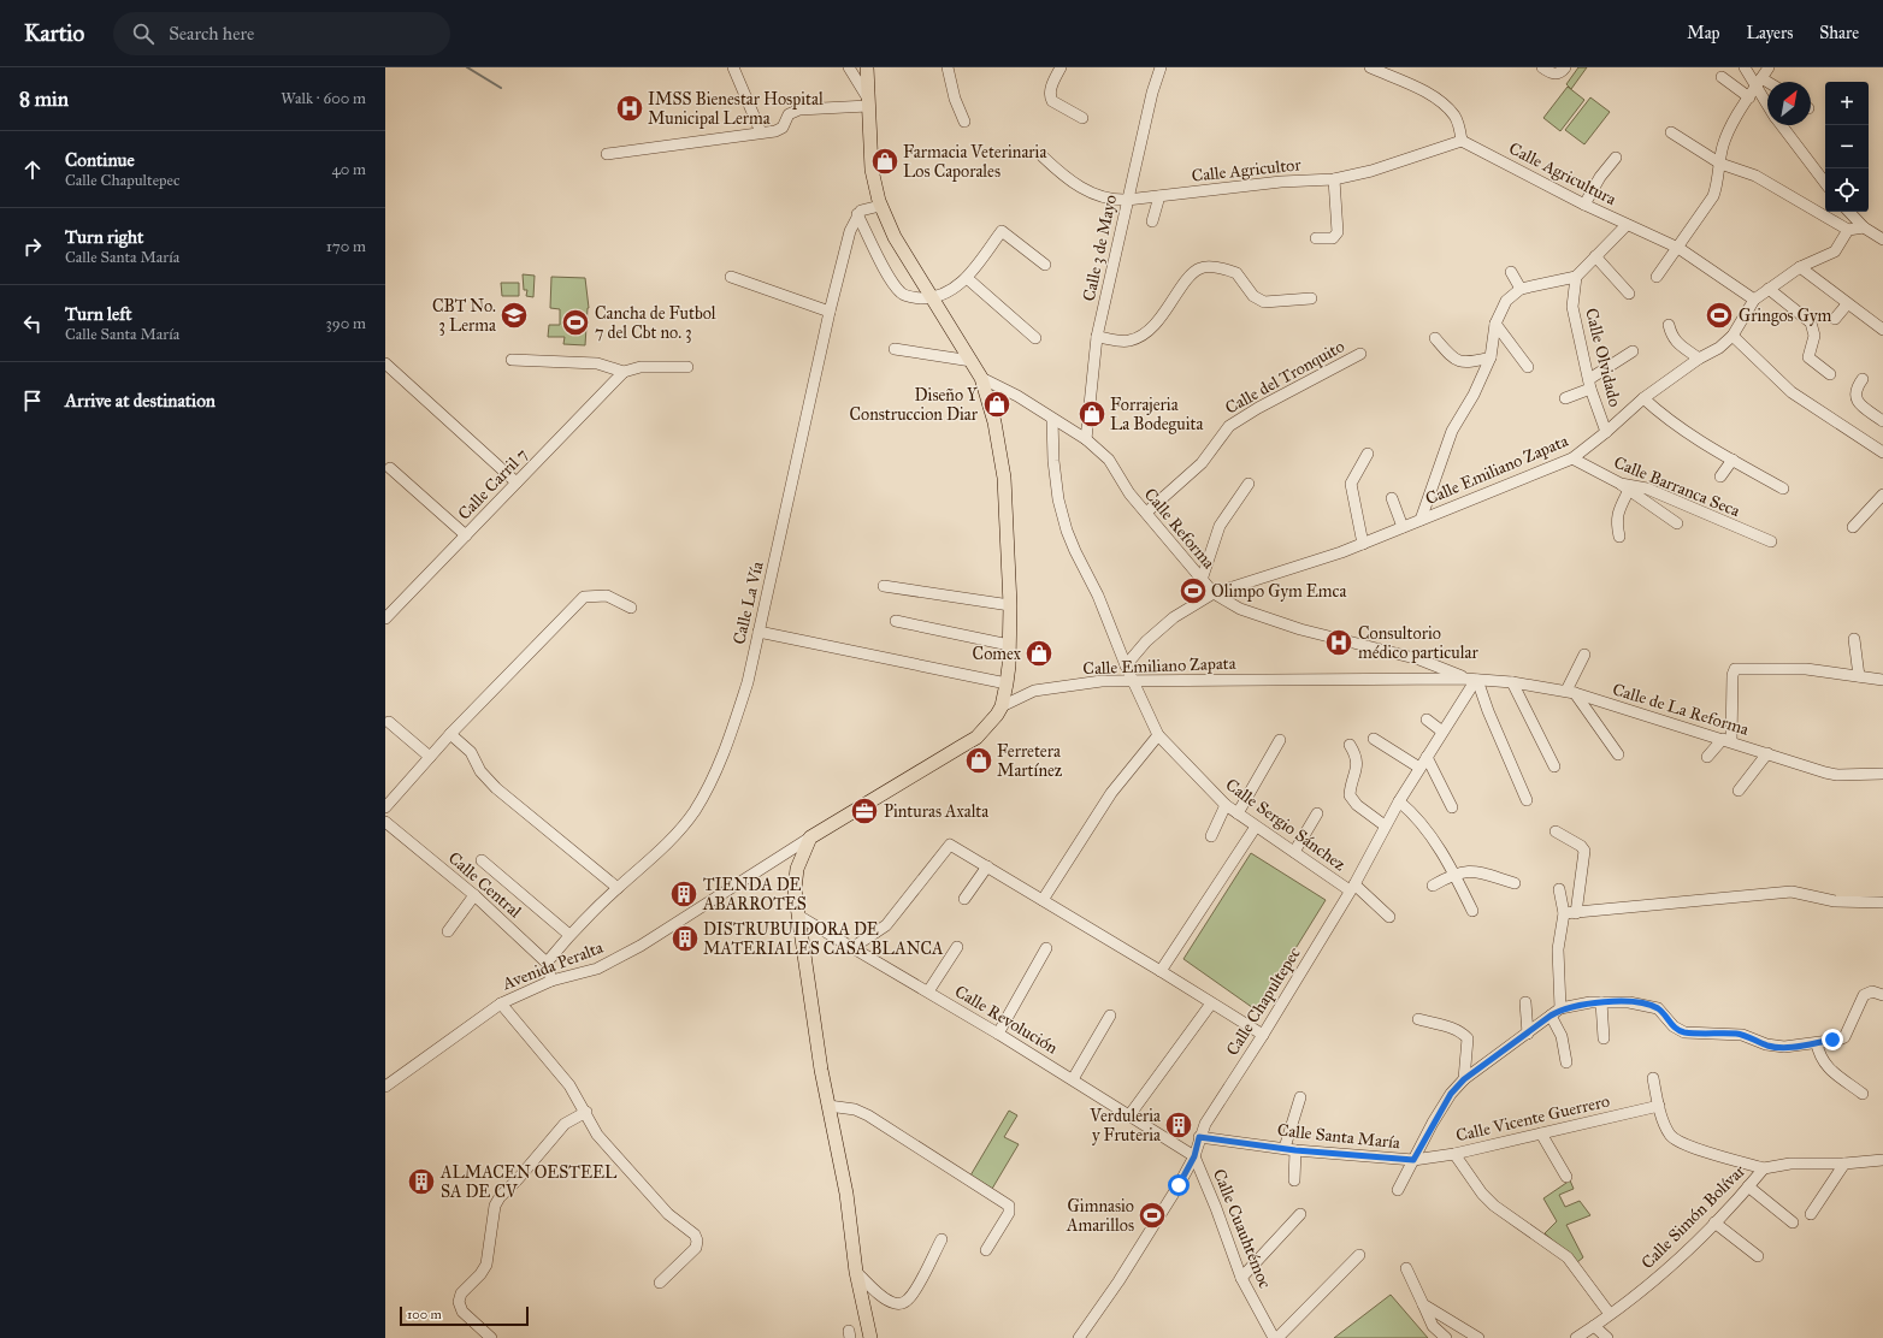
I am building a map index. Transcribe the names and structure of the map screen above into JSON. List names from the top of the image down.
{
  "streets": {
    "street": [
      "Calle Agricultor",
      "Calle Agricultura",
      "Calle 3 de Mayo",
      "Calle Olvidado",
      "Calle del Tronquito",
      "Calle Emiliano Zapata",
      "Calle Carril 7",
      "Calle Barranca Seca",
      "Calle Reforma",
      "Calle La Vía",
      "Calle de La Reforma",
      "Calle Sergio Sánchez",
      "Calle Central",
      "Avenida Peralta",
      "Calle Chapultepec",
      "Calle Revolución",
      "Calle Vicente Guerrero",
      "Calle Santa María",
      "Calle Simón Bolívar",
      "Calle Cuauhtémoc"
    ]
  },
  "crossings": [
    ["Calle Agricultor", "Calle Agricultura"],
    ["Calle Agricultor", "Calle 3 de Mayo"],
    ["Calle Agricultura", "Calle Emiliano Zapata"],
    ["Calle 3 de Mayo", "Calle Reforma"],
    ["Calle Olvidado", "Calle Emiliano Zapata"],
    ["Calle del Tronquito", "Calle Reforma"],
    ["Calle Emiliano Zapata", "Calle Barranca Seca"],
    ["Calle Emiliano Zapata", "Calle Reforma"],
    ["Calle Emiliano Zapata", "Calle de La Reforma"],
    ["Calle Emiliano Zapata", "Calle Sergio Sánchez"],
    ["Calle Emiliano Zapata", "Calle Chapultepec"],
    ["Calle Reforma", "Calle de La Reforma"],
    ["Calle Reforma", "Calle Sergio Sánchez"],
    ["Calle Reforma", "Calle Chapultepec"],
    ["Calle La Vía", "Calle Central"],
    ["Calle de La Reforma", "Calle Chapultepec"],
    ["Calle Sergio Sánchez", "Calle Chapultepec"],
    ["Calle Chapultepec", "Calle Revolución"],
    ["Calle Chapultepec", "Calle Santa María"],
    ["Calle Chapultepec", "Calle Cuauhtémoc"],
    ["Calle Revolución", "Calle Cuauhtémoc"],
    ["Calle Vicente Guerrero", "Calle Santa María"],
    ["Calle Vicente Guerrero", "Calle Simón Bolívar"]
  ],
  "places": {
    "hospital": ["IMSS Bienestar Hospital Municipal Lerma", "Consultorio médico particular"],
    "shop": [
      "Farmacia Veterinaria Los Caporales",
      "Diseño Y Construccion Diar",
      "Forrajeria La Bodeguita",
      "Comex",
      "Ferretera Martínez"
    ],
    "school or university": ["CBT No. 3 Lerma"],
    "sports": [
      "Gringos Gym",
      "Cancha de Futbol 7 del Cbt no. 3",
      "Olimpo Gym Emca",
      "Gimnasio Amarillos"
    ],
    "office": ["Pinturas Axalta"],
    "building": [
      "TIENDA DE ABARROTES",
      "DISTRUBUIDORA DE MATERIALES CASA BLANCA",
      "Verduleria y Fruteria",
      "ALMACEN OESTEEL SA DE CV"
    ]
  },
  "scale_bar": "100 m",
  "north": "top right",
  "page": {
    "header": "Kartio",
    "search": "Search here",
    "nav": ["Map", "Layers", "Share"],
    "heading": ["8 min", "Walk · 600 m"],
    "map_buttons": ["+", "−"],
    "list": [
      ["Continue", "Calle Chapultepec", "40 m"],
      ["Turn right", "Calle Santa María", "170 m"],
      ["Turn left", "Calle Santa María", "390 m"],
      "Arrive at destination"
    ],
    "scale": "100 m"
  }
}
